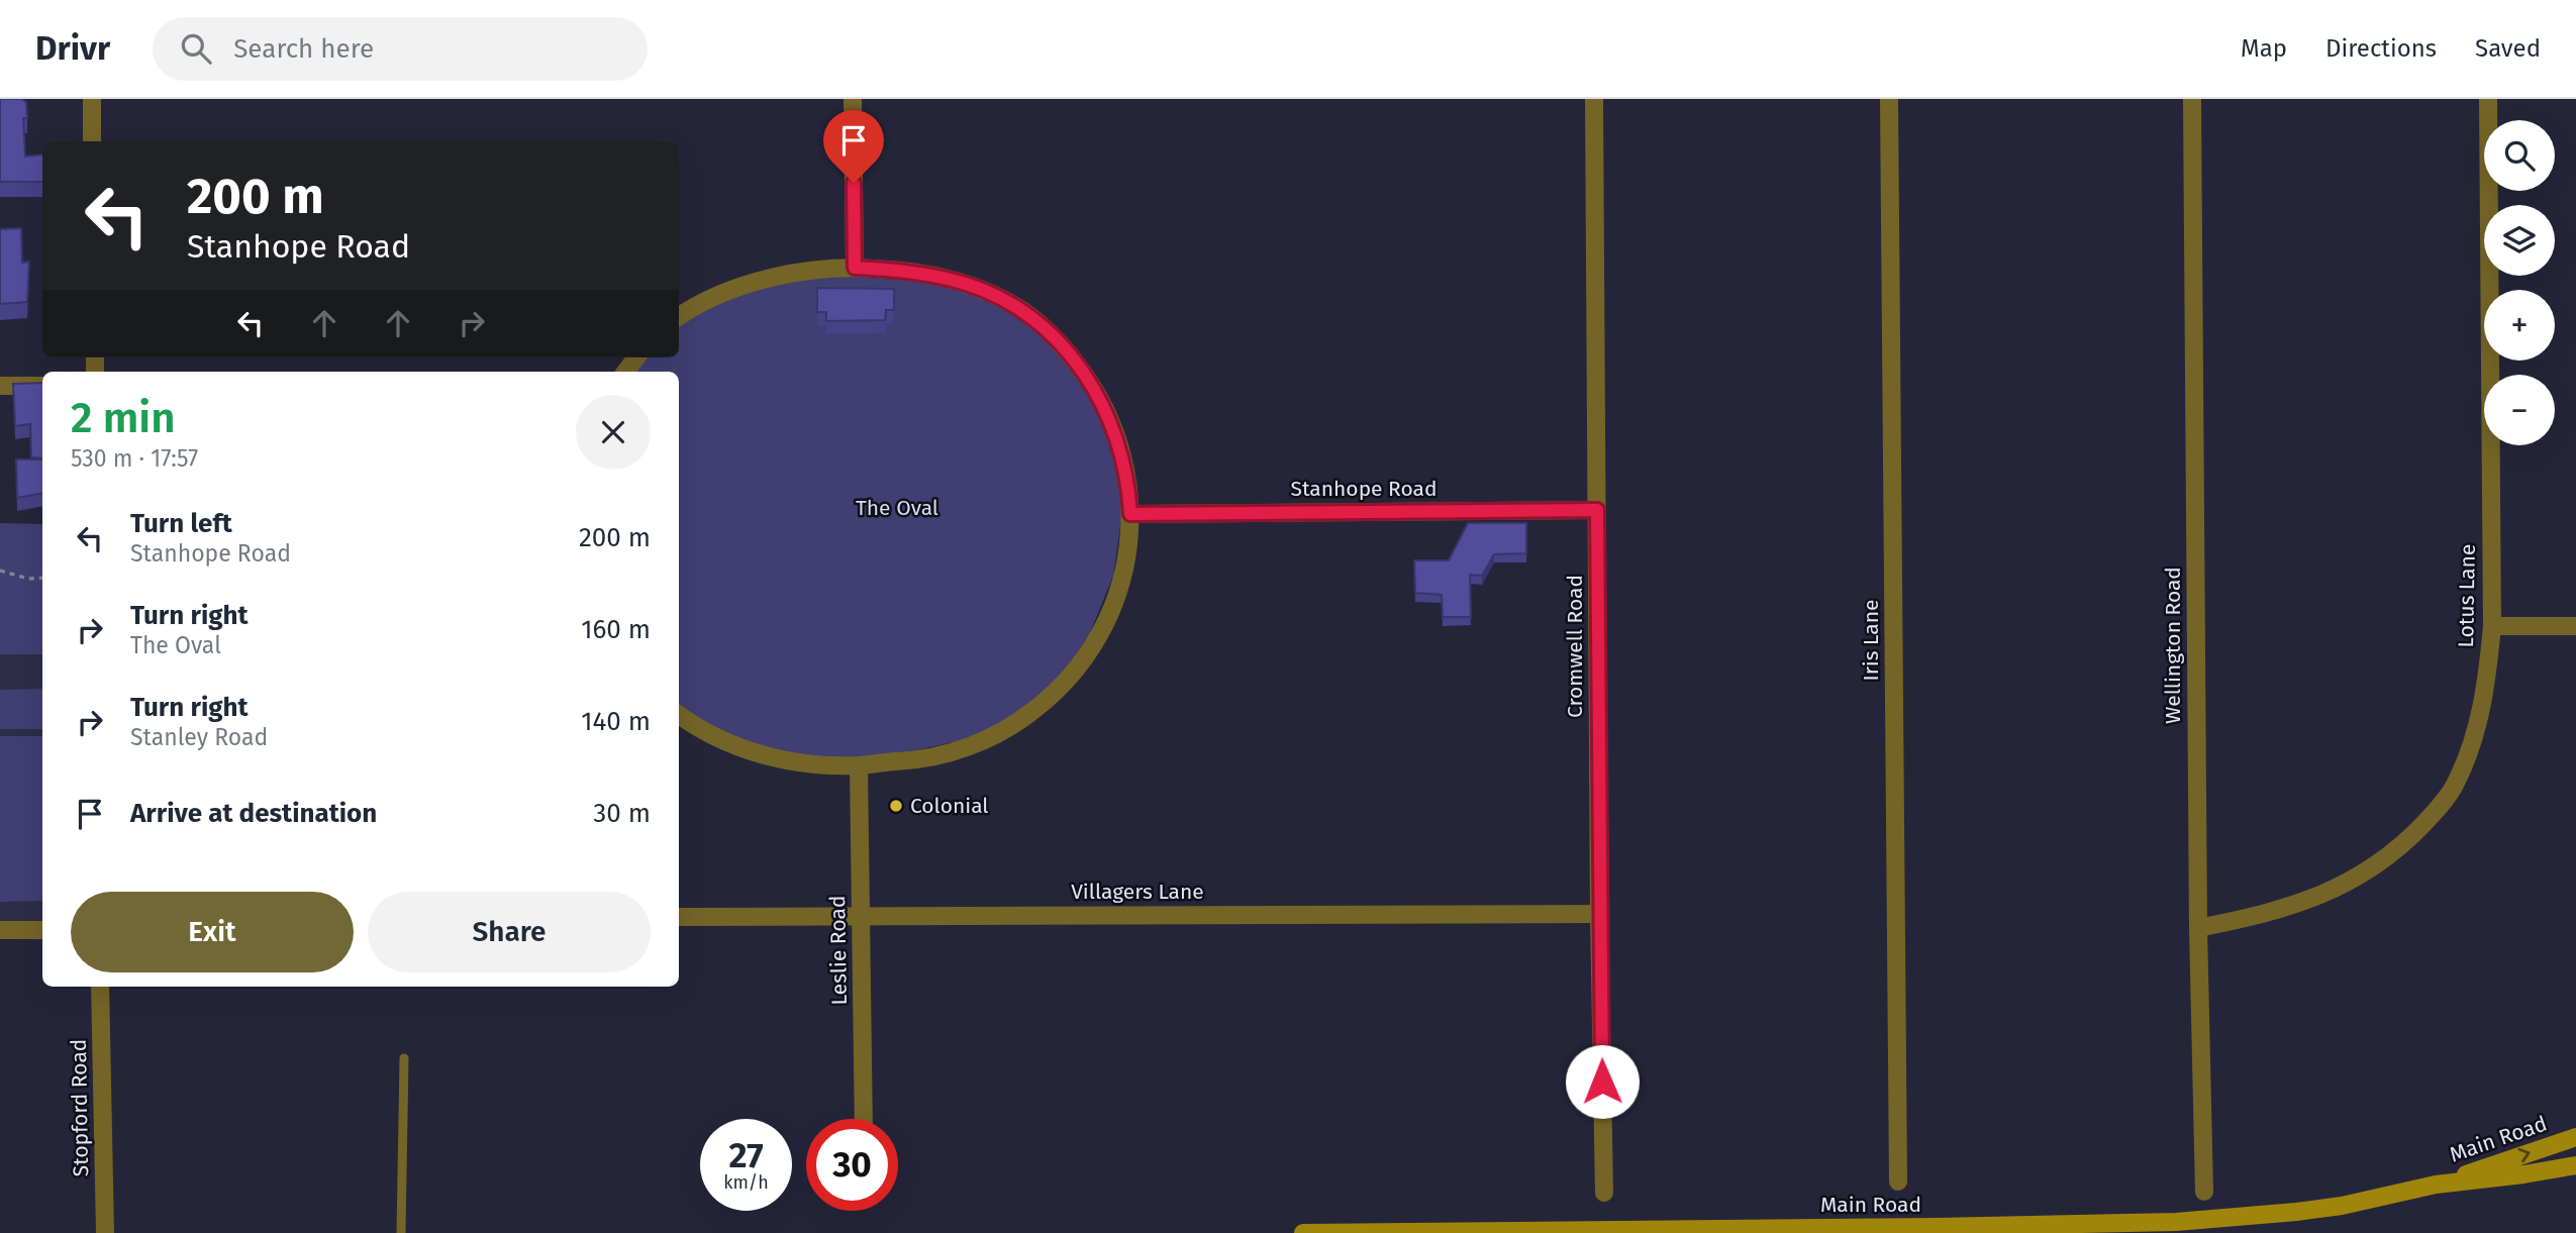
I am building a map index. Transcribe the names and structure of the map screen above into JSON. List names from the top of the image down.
{
  "streets": {
    "main road": ["Main Road"],
    "street": [
      "Stanhope Road",
      "Lotus Lane",
      "Iris Lane",
      "Wellington Road",
      "Cromwell Road",
      "Villagers Lane",
      "Leslie Road",
      "Stopford Road"
    ]
  },
  "crossings": [
    ["Stanhope Road", "Cromwell Road"],
    ["Lotus Lane", "Wellington Road"],
    ["Cromwell Road", "Villagers Lane"],
    ["Villagers Lane", "Leslie Road"]
  ],
  "parks": ["The Oval"],
  "places": ["Colonial"],
  "page": {
    "header": "Drivr",
    "search": "Search here",
    "nav": ["Map", "Directions", "Saved"],
    "map_buttons": ["+", "−"],
    "turn": ["200 m", "Stanhope Road"],
    "heading": ["2 min", "530 m · 17:57"],
    "list": [
      {
        "name": "Turn left",
        "note": "Stanhope Road",
        "value": "200 m"
      },
      {
        "name": "Turn right",
        "note": "The Oval",
        "value": "160 m"
      },
      {
        "name": "Turn right",
        "note": "Stanley Road",
        "value": "140 m"
      },
      {
        "name": "Arrive at destination",
        "value": "30 m"
      }
    ],
    "buttons": ["Exit", "Share"],
    "speed": "27 km/h",
    "limit": "30"
  }
}
